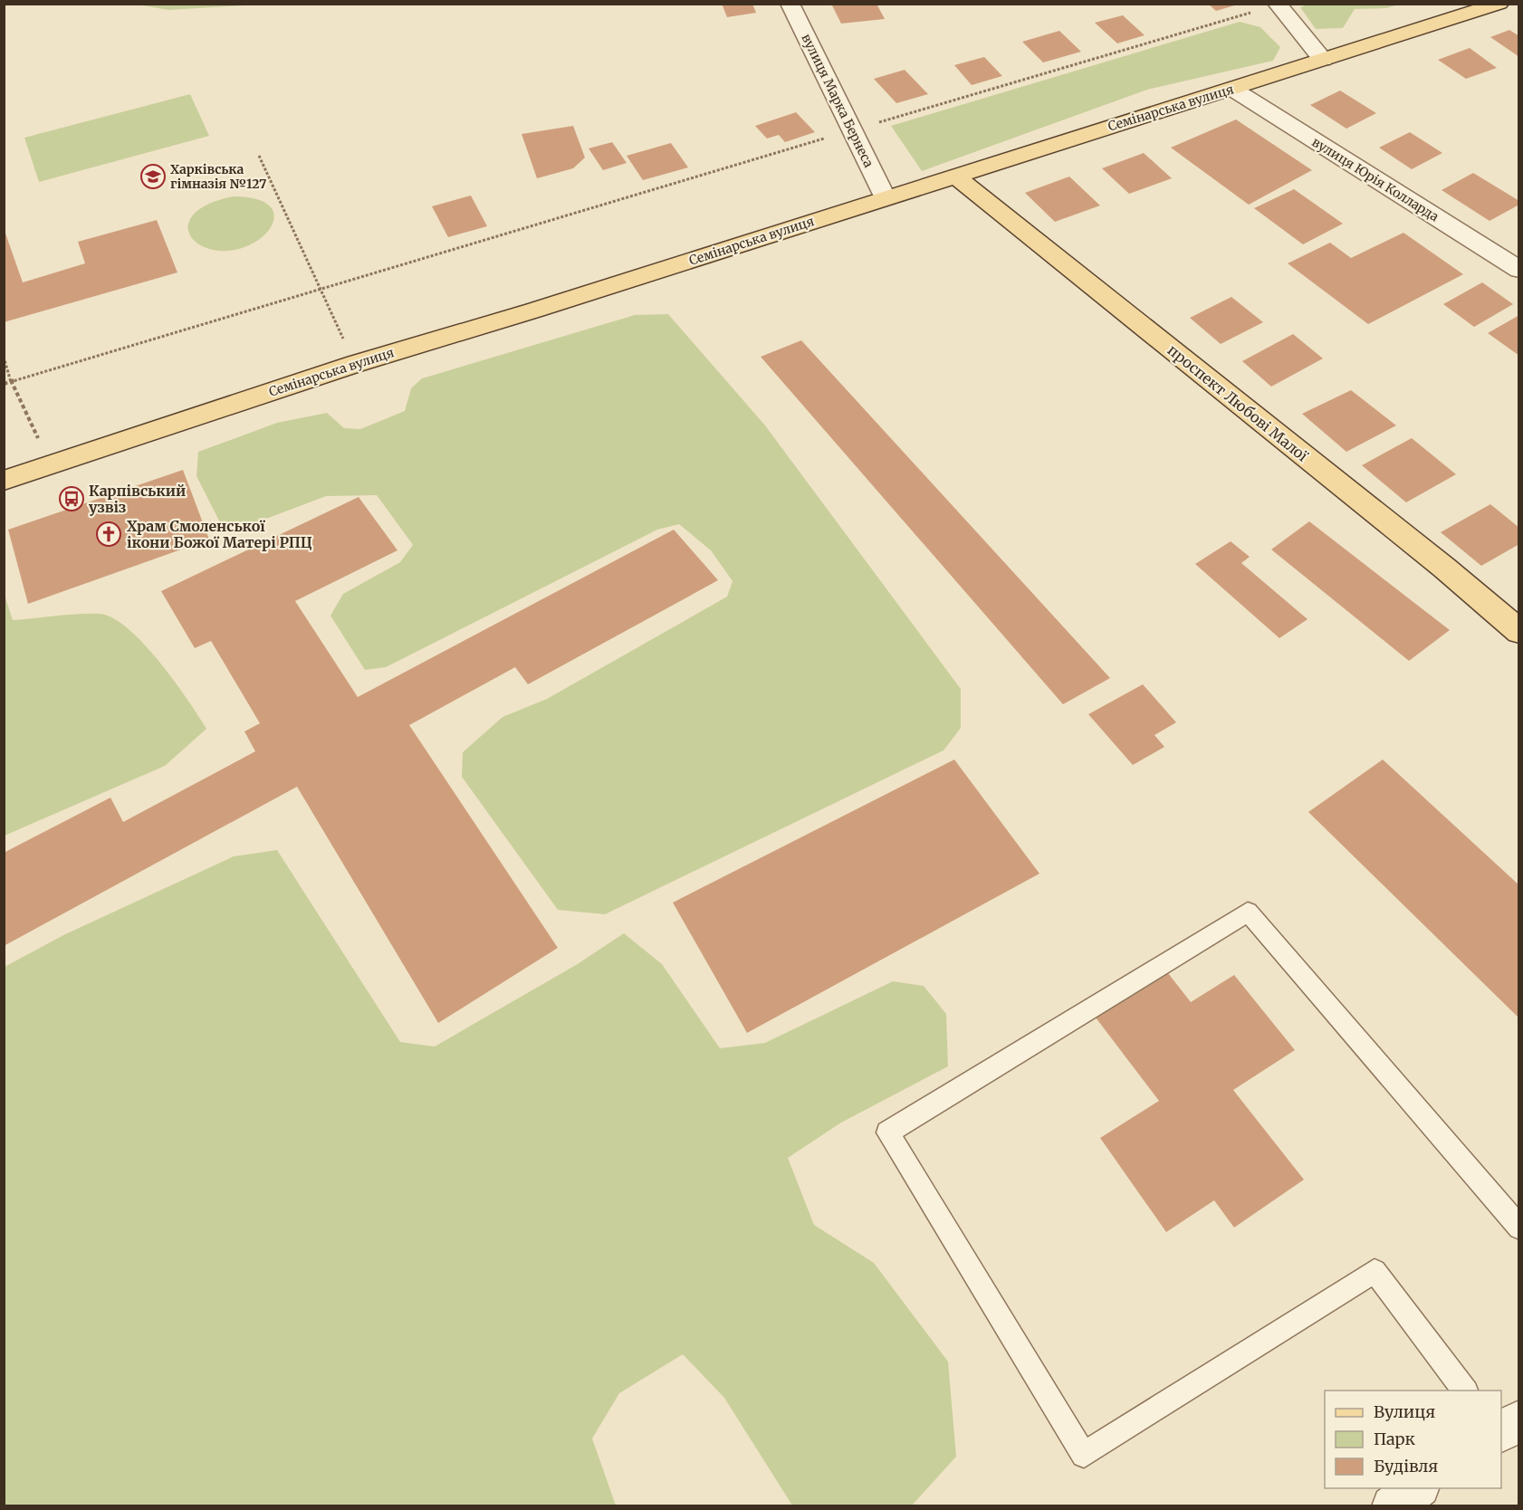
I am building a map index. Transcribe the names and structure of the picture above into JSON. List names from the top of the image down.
{
  "streets": {
    "main road": ["Семінарська вулиця", "проспект Любові Малої"],
    "street": ["вулиця Марка Бернеса", "вулиця Юрія Колларда"]
  },
  "crossings": [
    ["вулиця Марка Бернеса", "Семінарська вулиця"],
    ["Семінарська вулиця", "вулиця Юрія Колларда"],
    ["Семінарська вулиця", "проспект Любові Малої"]
  ],
  "places": {
    "school or university": ["Харківська гімназія №127"],
    "bus stop": ["Карпівський узвіз"],
    "church": ["Храм Смоленської ікони Божої Матері РПЦ"]
  },
  "legend": ["Вулиця", "Парк", "Будівля"]
}
